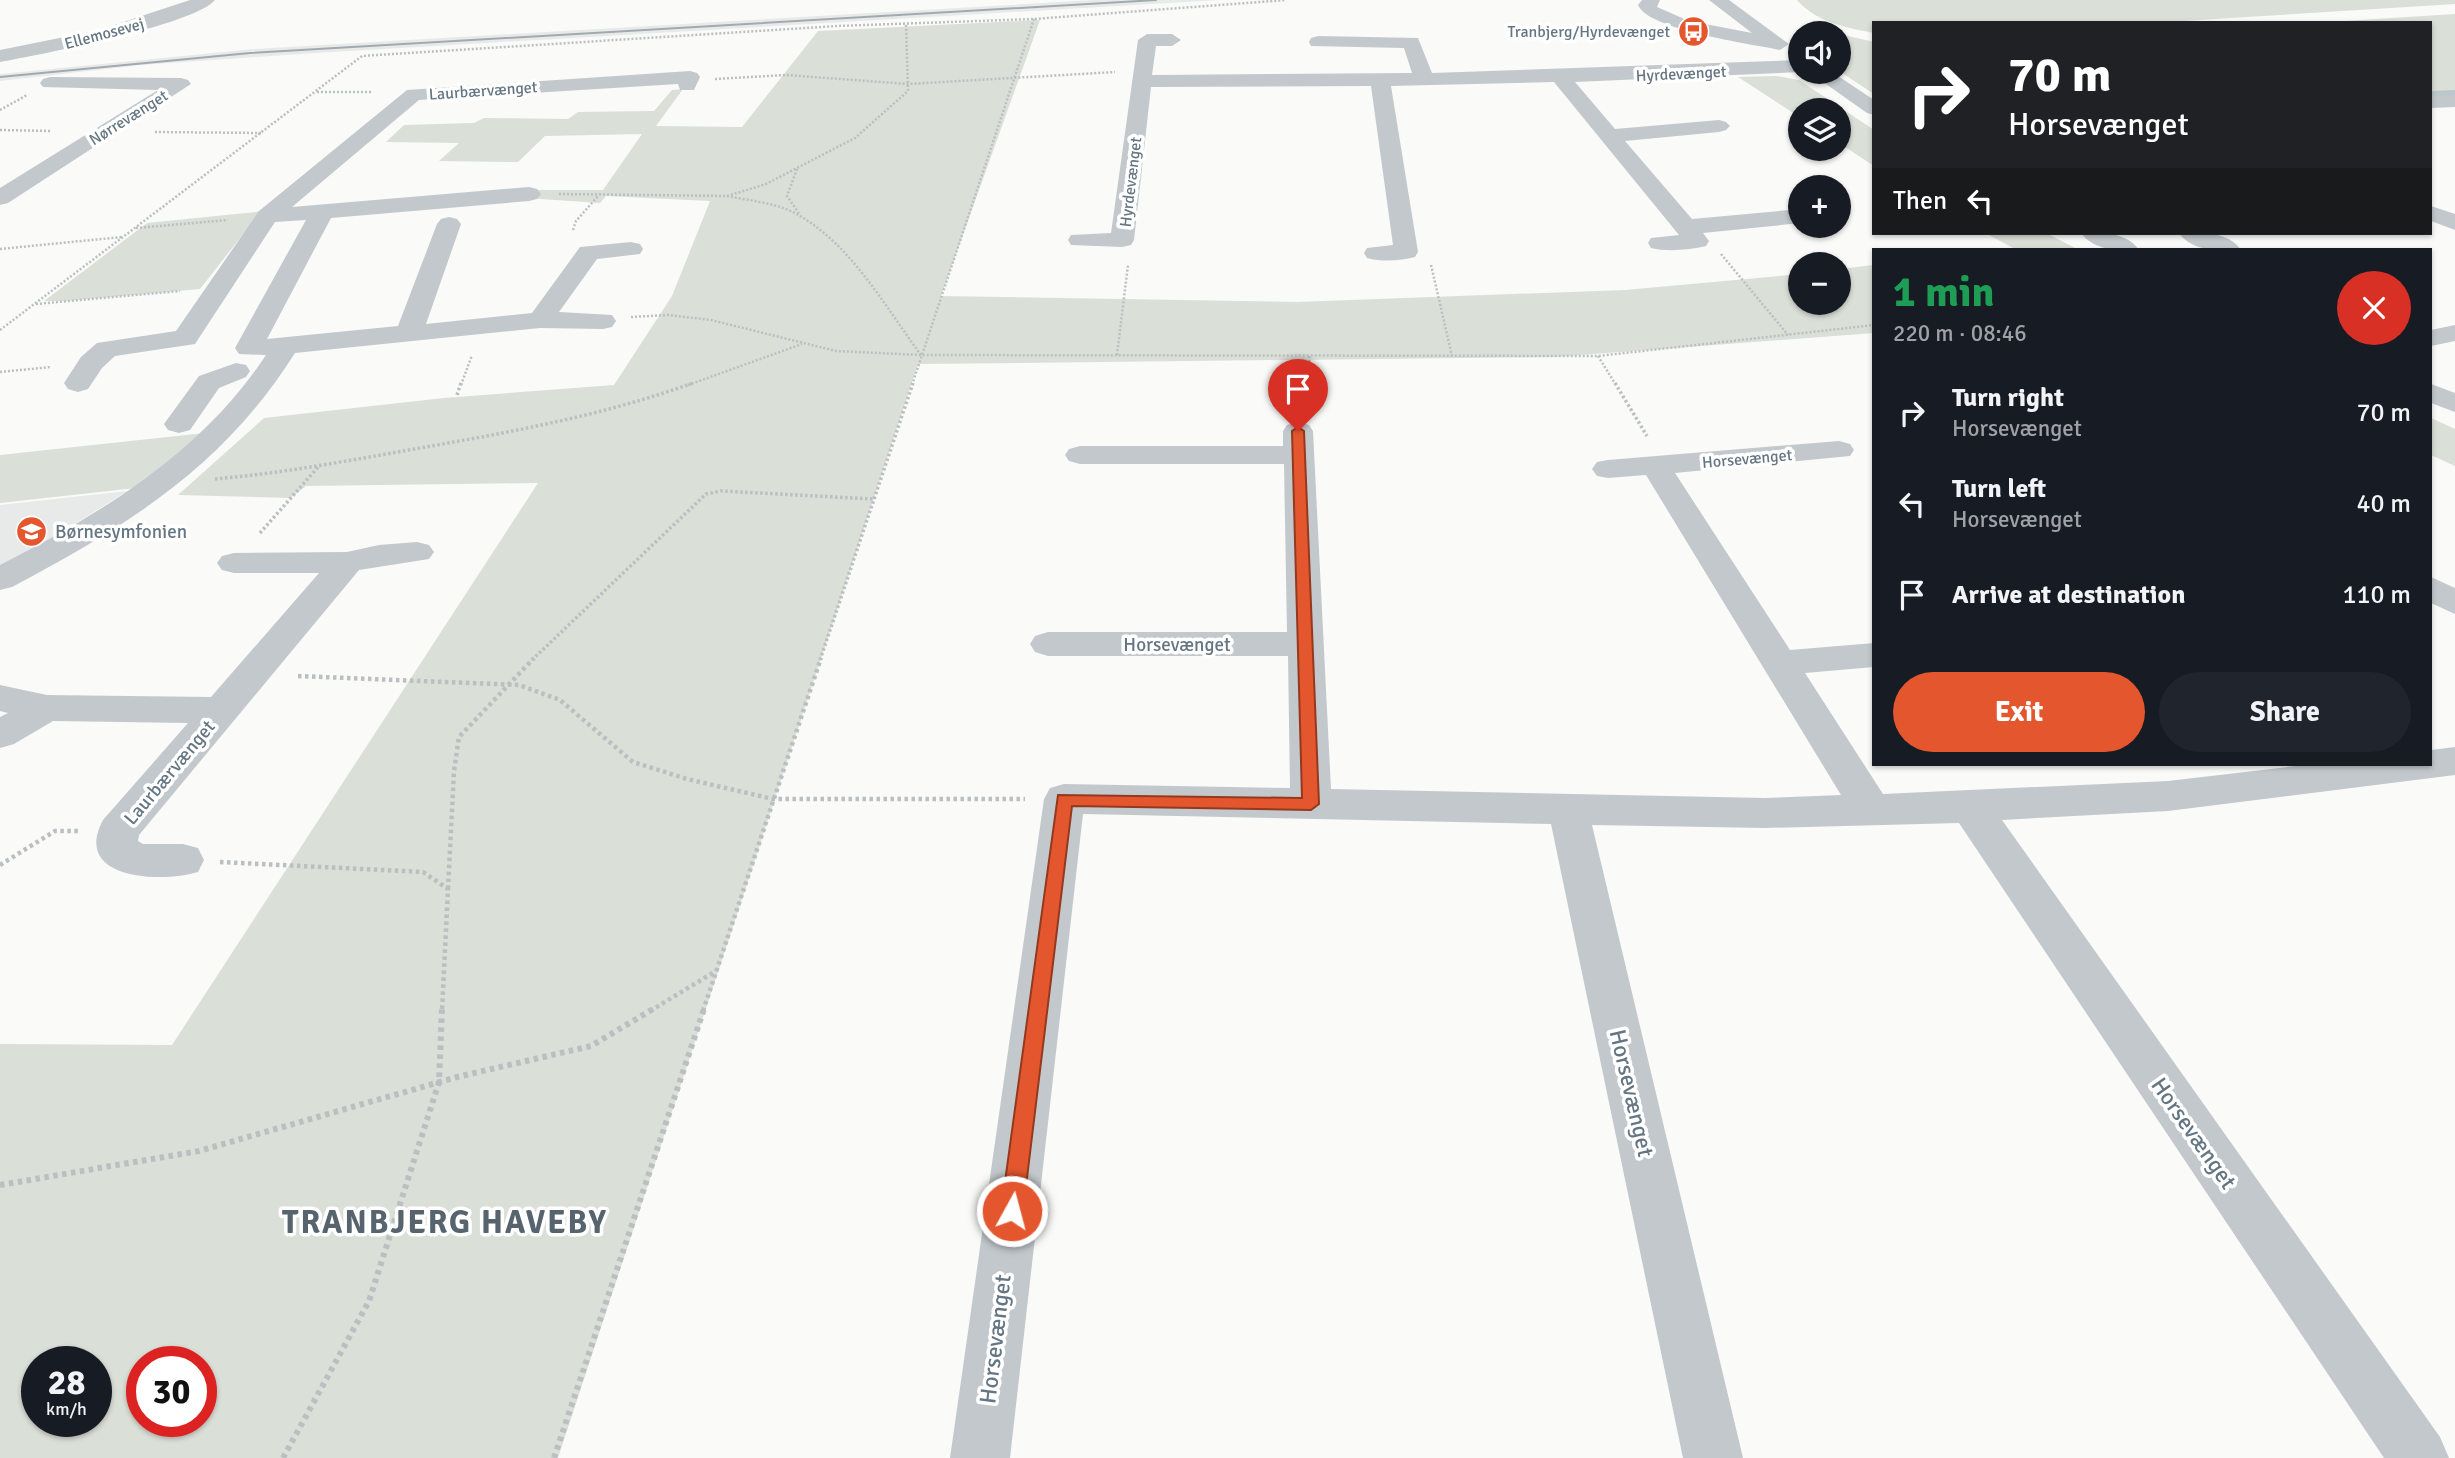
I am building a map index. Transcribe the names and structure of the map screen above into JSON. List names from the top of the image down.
{
  "streets": {
    "street": [
      "Ellemosevej",
      "Hyrdevænget",
      "Laurbærvænget",
      "Nørrevænget",
      "Horsevænget"
    ]
  },
  "districts": ["TRANBJERG HAVEBY"],
  "places": {
    "bus stop": ["Tranbjerg/Hyrdevænget"],
    "school or university": ["Børnesymfonien"]
  },
  "page": {
    "map_buttons": ["+", "−"],
    "turn": ["70 m", "Horsevænget"],
    "then": "Then",
    "heading": ["1 min", "220 m · 08:46"],
    "list": [
      {
        "name": "Turn right",
        "note": "Horsevænget",
        "value": "70 m"
      },
      {
        "name": "Turn left",
        "note": "Horsevænget",
        "value": "40 m"
      },
      {
        "name": "Arrive at destination",
        "value": "110 m"
      }
    ],
    "buttons": ["Exit", "Share"],
    "speed": "28 km/h",
    "limit": "30"
  }
}
